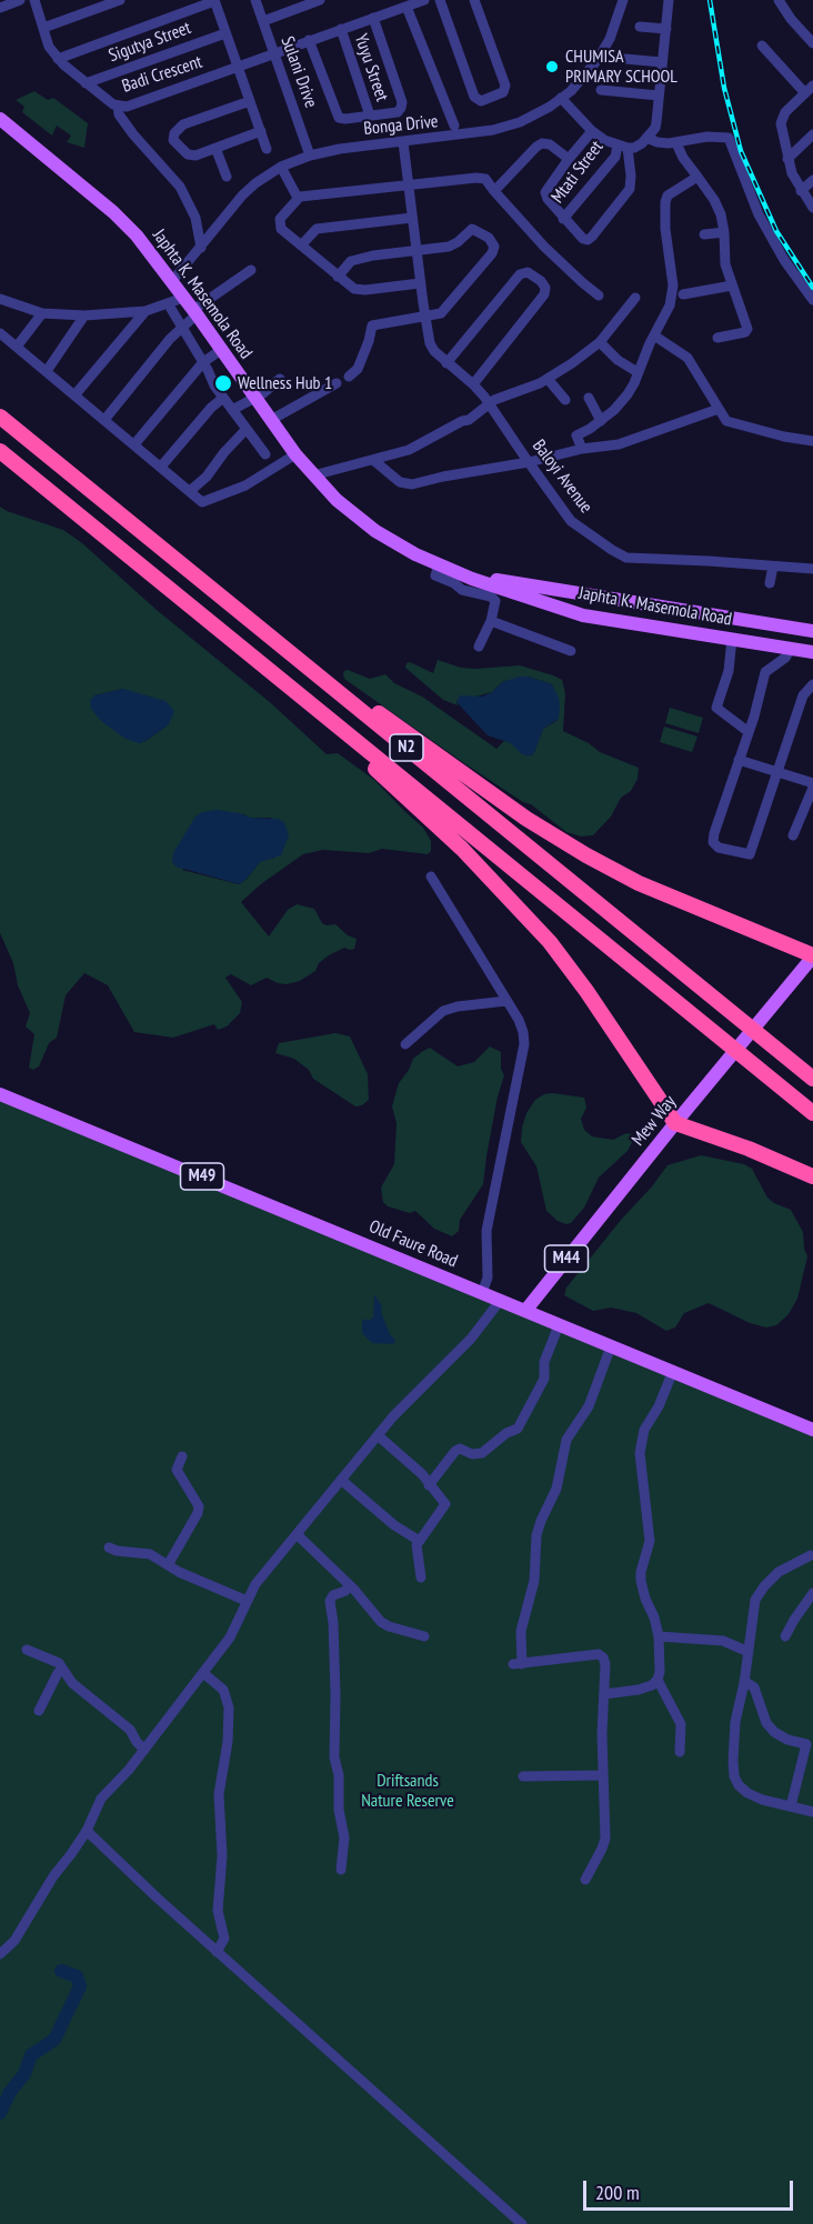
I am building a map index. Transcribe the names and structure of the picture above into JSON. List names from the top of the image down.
{
  "streets": {
    "highway": ["N2"],
    "main road": [
      "Japhta K. Masemola Road",
      "Mew Way",
      "M49",
      "Old Faure Road",
      "M44"
    ],
    "street": [
      "Sigutya Street",
      "Yuyu Street",
      "Sulani Drive",
      "Badi Crescent",
      "Bonga Drive",
      "Mtati Street",
      "Baloyi Avenue"
    ]
  },
  "crossings": [
    ["Sigutya Street", "Badi Crescent"],
    ["Yuyu Street", "Badi Crescent"],
    ["Sulani Drive", "Badi Crescent"],
    ["Sulani Drive", "Bonga Drive"],
    ["Bonga Drive", "Japhta K. Masemola Road"],
    ["Bonga Drive", "Baloyi Avenue"],
    ["Mew Way", "Old Faure Road"]
  ],
  "parks": ["Driftsands Nature Reserve"],
  "places": ["CHUMISA PRIMARY SCHOOL", "Wellness Hub 1"],
  "scale_bar": "200 m"
}
